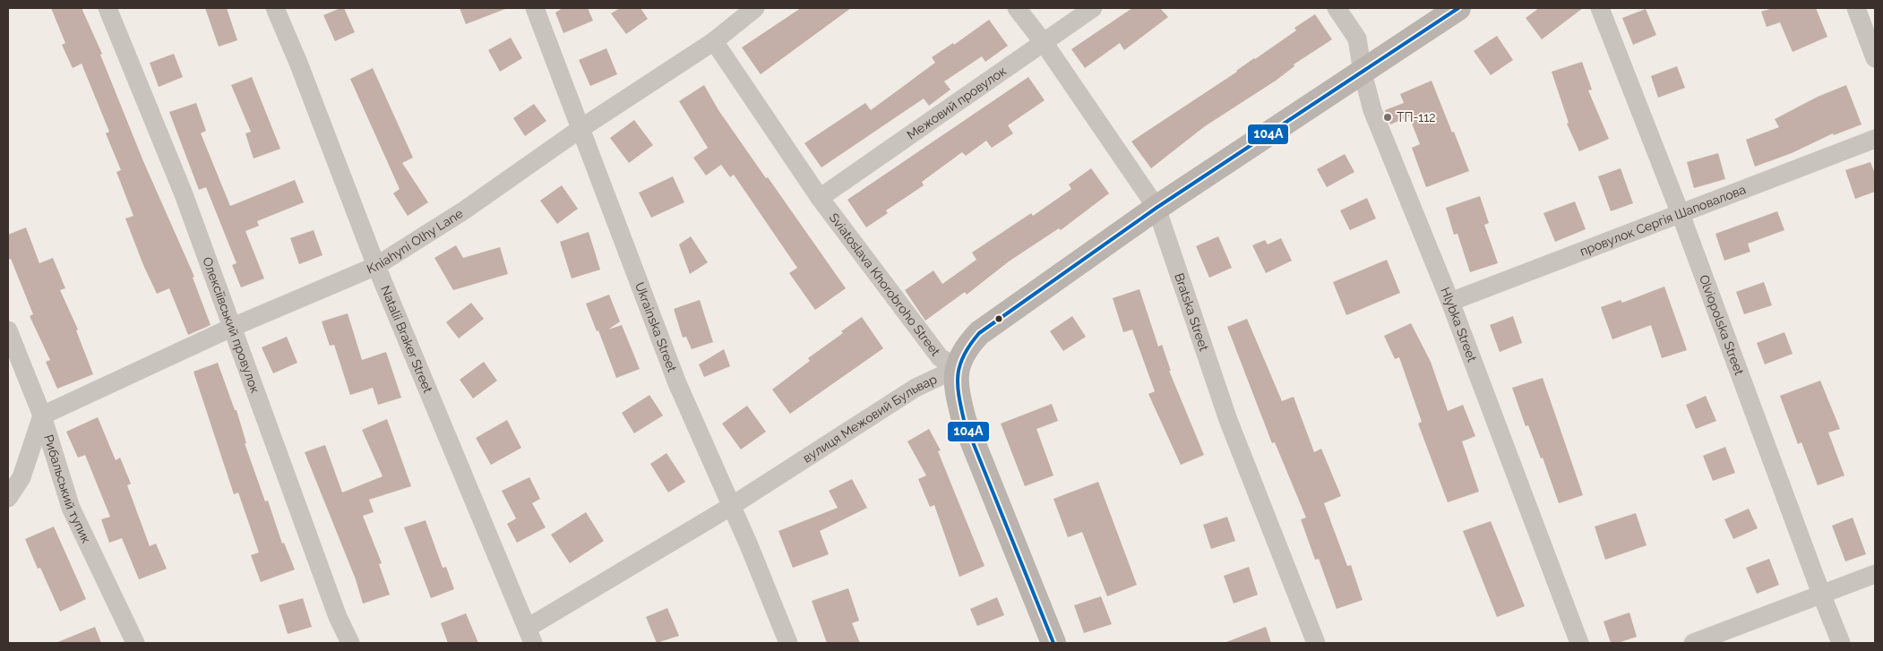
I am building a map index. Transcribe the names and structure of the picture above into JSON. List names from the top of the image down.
{
  "streets": {
    "street": [
      "Межовий провулок",
      "провулок Сергія Шаповалова",
      "Kniahyni Olhy Lane",
      "Sviatoslava Khorobroho Street",
      "Bratska Street",
      "Олексіївський провулок",
      "Hlybka Street",
      "Olviopolska Street",
      "Ukrainska Street",
      "Natalii Braker Street",
      "вулиця Межовий Бульвар",
      "Рибальський тупик"
    ]
  },
  "crossings": [
    ["Межовий провулок", "Sviatoslava Khorobroho Street"],
    ["Межовий провулок", "Bratska Street"],
    ["провулок Сергія Шаповалова", "Hlybka Street"],
    ["провулок Сергія Шаповалова", "Olviopolska Street"],
    ["Kniahyni Olhy Lane", "Sviatoslava Khorobroho Street"],
    ["Kniahyni Olhy Lane", "Олексіївський провулок"],
    ["Kniahyni Olhy Lane", "Ukrainska Street"],
    ["Kniahyni Olhy Lane", "Natalii Braker Street"],
    ["Kniahyni Olhy Lane", "Рибальський тупик"],
    ["Sviatoslava Khorobroho Street", "вулиця Межовий Бульвар"],
    ["Ukrainska Street", "вулиця Межовий Бульвар"],
    ["Natalii Braker Street", "вулиця Межовий Бульвар"]
  ],
  "places": ["ТП-112"],
  "lines": ["transit line 104А"]
}
